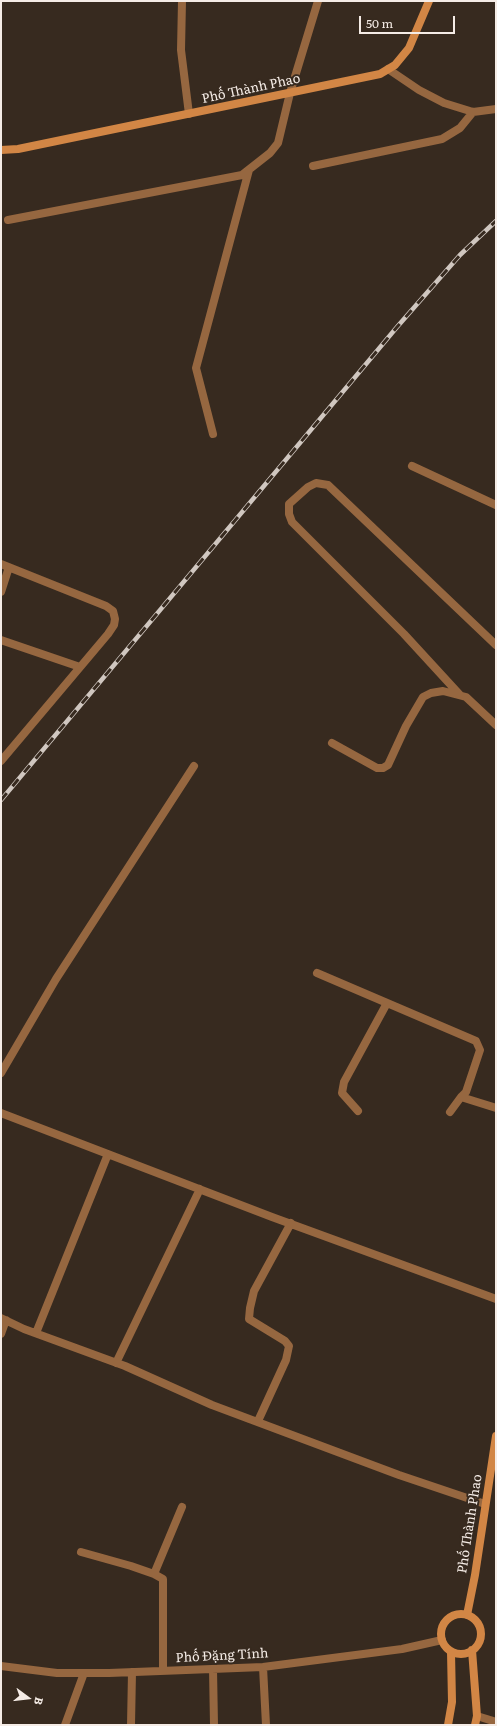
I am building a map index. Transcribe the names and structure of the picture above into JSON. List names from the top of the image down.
{
  "streets": {
    "street": ["Phố Thành Phao", "Phố Đặng Tính"]
  },
  "crossings": [
    ["Phố Thành Phao", "Phố Đặng Tính"]
  ],
  "scale_bar": "50 m",
  "north": "right"
}
